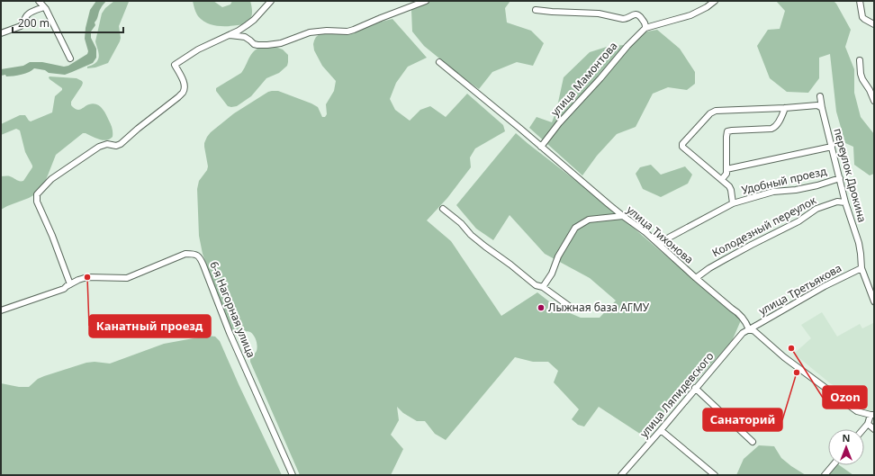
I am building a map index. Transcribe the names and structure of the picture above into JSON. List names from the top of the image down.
{
  "streets": {
    "street": [
      "улица Мамонтова",
      "переулок Дрокина",
      "Удобный проезд",
      "Колодезный переулок",
      "улица Тихонова",
      "улица Третьякова",
      "6-я Нагорная улица",
      "улица Ляпидевского"
    ]
  },
  "crossings": [
    ["улица Мамонтова", "улица Тихонова"],
    ["переулок Дрокина", "Удобный проезд"],
    ["переулок Дрокина", "Колодезный переулок"],
    ["переулок Дрокина", "улица Третьякова"],
    ["Удобный проезд", "улица Тихонова"],
    ["Колодезный переулок", "улица Тихонова"],
    ["улица Тихонова", "улица Третьякова"],
    ["улица Тихонова", "улица Ляпидевского"],
    ["улица Третьякова", "улица Ляпидевского"]
  ],
  "places": [
    "Канатный проезд",
    "Лыжная база АГМУ",
    "Ozon",
    "Санаторий"
  ],
  "scale_bar": "200 m",
  "north": "top"
}
